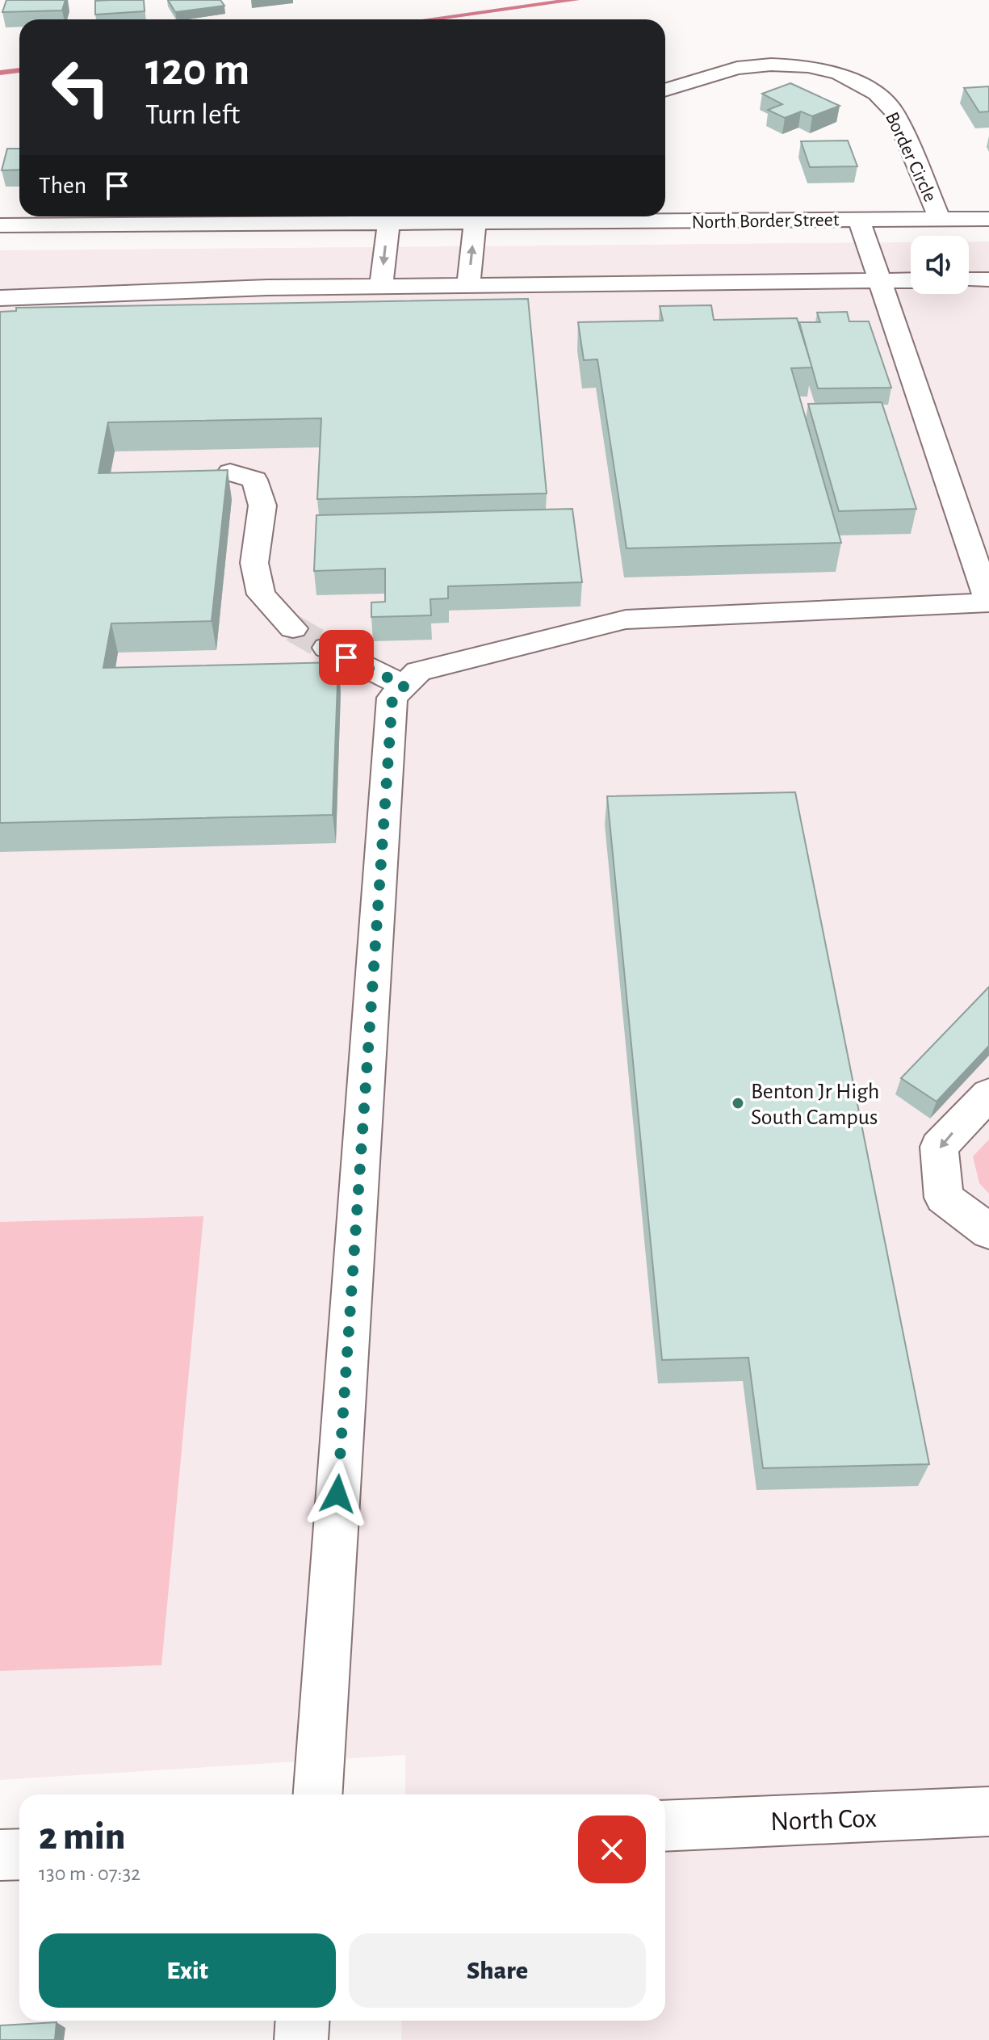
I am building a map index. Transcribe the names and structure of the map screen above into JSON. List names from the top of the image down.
{
  "streets": {
    "street": ["Border Circle", "North Border Street", "North Cox"]
  },
  "crossings": [
    ["Border Circle", "North Border Street"]
  ],
  "places": ["Benton Jr High South Campus"],
  "page": {
    "turn": ["120 m", "Turn left"],
    "then": "Then",
    "heading": ["2 min", "130 m · 07:32"],
    "buttons": ["Exit", "Share"]
  }
}
